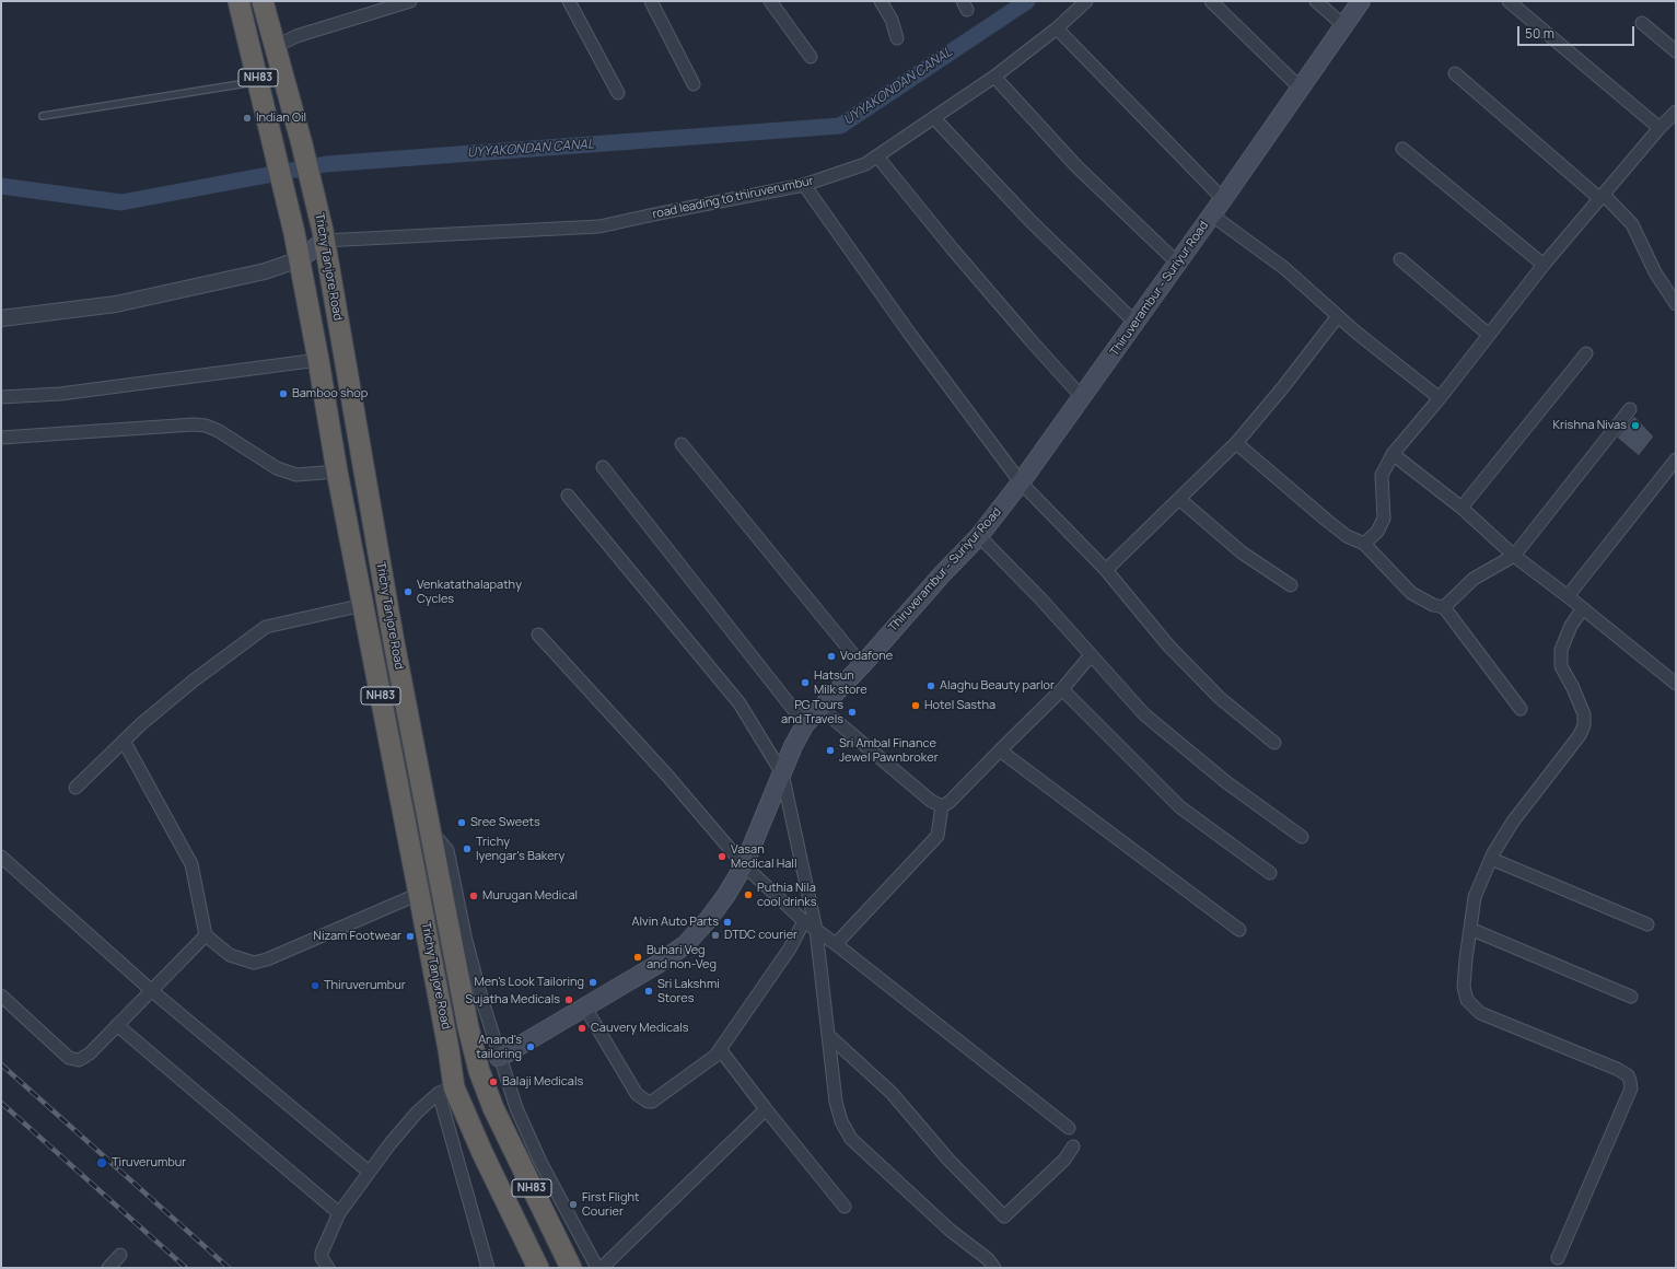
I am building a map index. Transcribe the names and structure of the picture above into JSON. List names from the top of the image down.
{
  "streets": {
    "highway": ["NH83", "Trichy Tanjore Road"],
    "main road": ["Thiruverambur - Suriyur Road"],
    "street": ["road leading to thiruverumbur"]
  },
  "crossings": [
    ["road leading to thiruverumbur", "Trichy Tanjore Road"]
  ],
  "water": ["UYYAKONDAN CANAL"],
  "places": [
    "Indian Oil",
    "Bamboo shop",
    "Krishna Nivas",
    "Venkatathalapathy Cycles",
    "Vodafone",
    "Hatsun Milk store",
    "Alaghu Beauty parlor",
    "Hotel Sastha",
    "PG Tours and Travels",
    "Sri Ambal Finance Jewel Pawnbroker",
    "Sree Sweets",
    "Trichy Iyengar's Bakery",
    "Vasan Medical Hall",
    "Puthia Nila cool drinks",
    "Murugan Medical",
    "Alvin Auto Parts",
    "DTDC courier",
    "Nizam Footwear",
    "Buhari Veg and non-Veg",
    "Men's Look Tailoring",
    "Thiruverumbur",
    "Sri Lakshmi Stores",
    "Sujatha Medicals",
    "Cauvery Medicals",
    "Anand's tailoring",
    "Balaji Medicals",
    "Tiruverumbur",
    "First Flight Courier"
  ],
  "scale_bar": "50 m"
}
